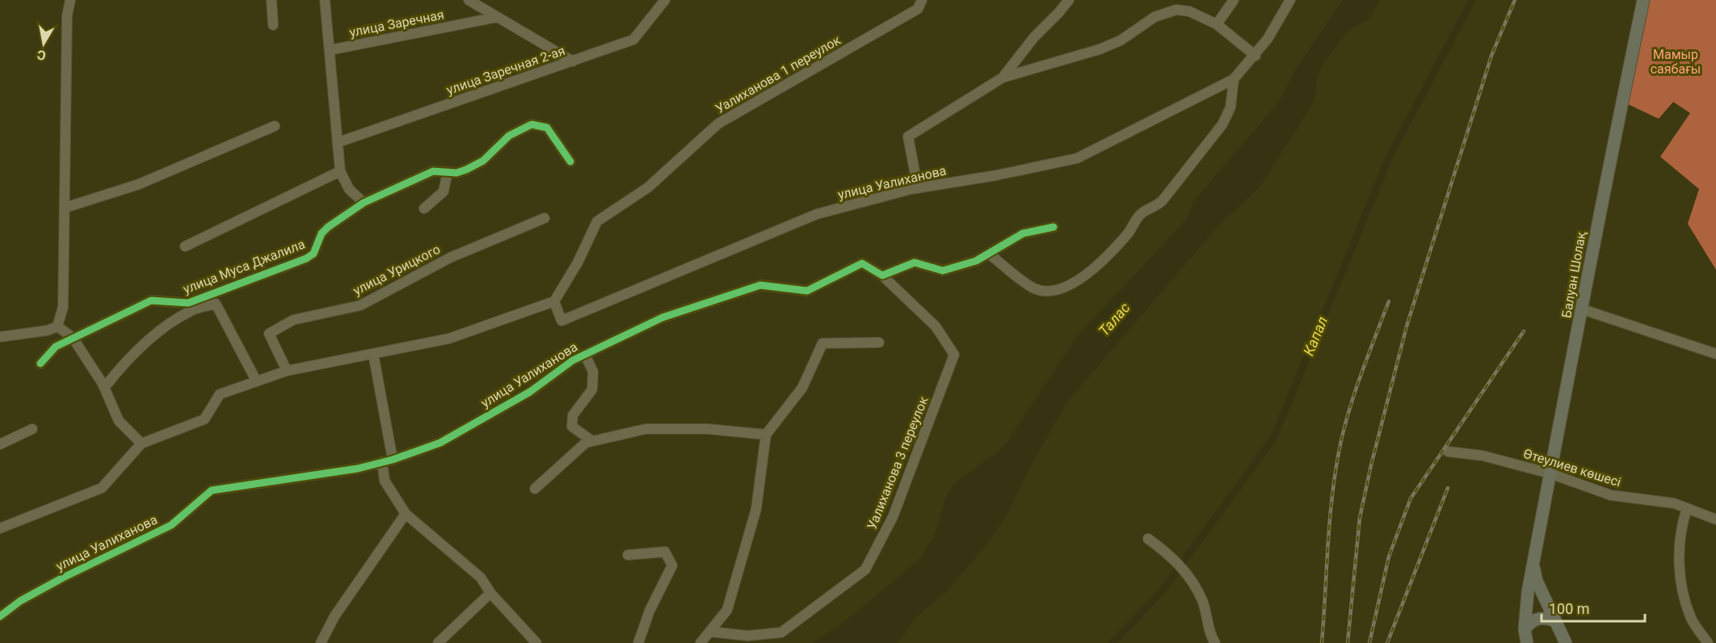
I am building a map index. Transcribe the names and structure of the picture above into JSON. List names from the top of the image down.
{
  "streets": {
    "main road": ["Балуан Шолақ"],
    "street": [
      "улица Заречная",
      "улица Заречная 2-ая",
      "Уалиханова 1 переулок",
      "улица Уалиханова",
      "улица Муса Джалила",
      "улица Урицкого",
      "Уалиханова 3 переулок",
      "Өтеулиев көшесі"
    ]
  },
  "crossings": [
    ["Уалиханова 1 переулок", "улица Уалиханова"],
    ["улица Уалиханова", "Уалиханова 3 переулок"],
    ["Балуан Шолақ", "Өтеулиев көшесі"]
  ],
  "water": ["Талас", "Капал"],
  "parks": ["Мамыр саябағы"],
  "scale_bar": "100 m",
  "north": "bottom"
}
